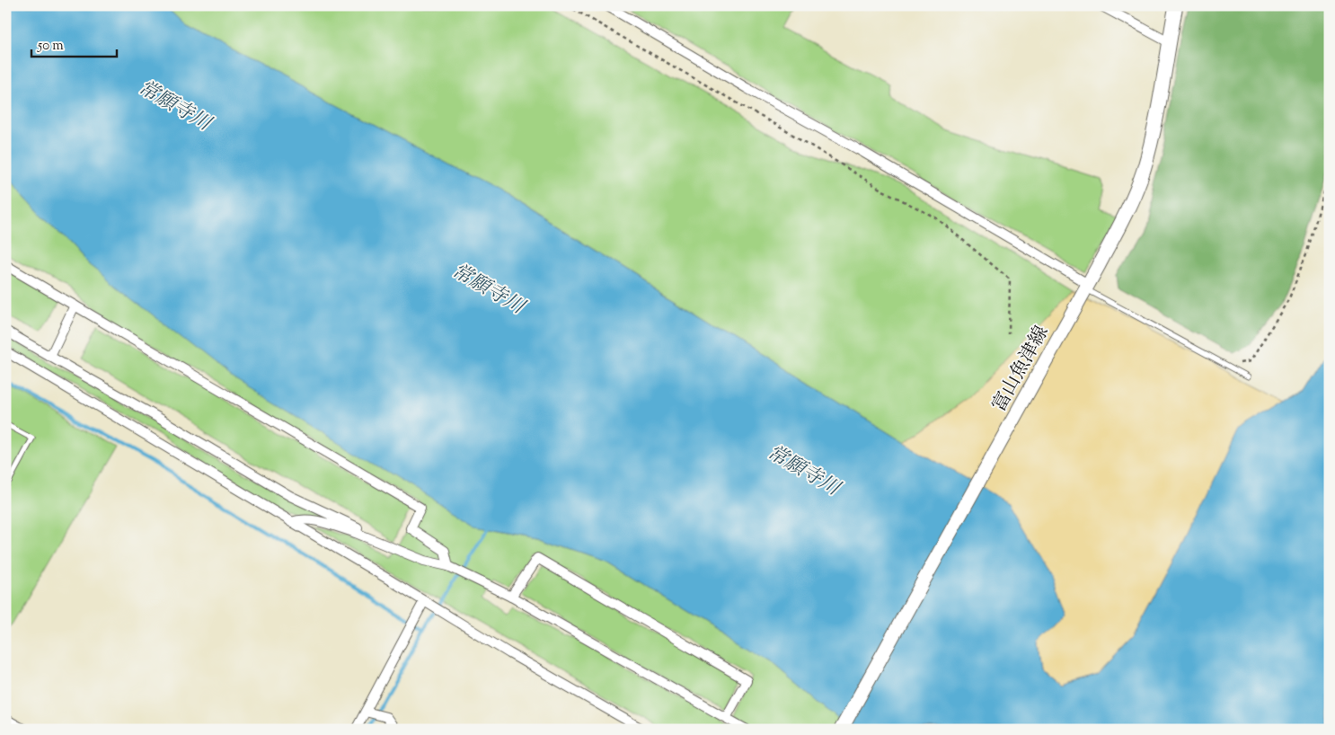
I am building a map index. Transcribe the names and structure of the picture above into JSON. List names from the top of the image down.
{
  "streets": {
    "main road": ["富山魚津線"]
  },
  "water": ["常願寺川"],
  "scale_bar": "50 m"
}
